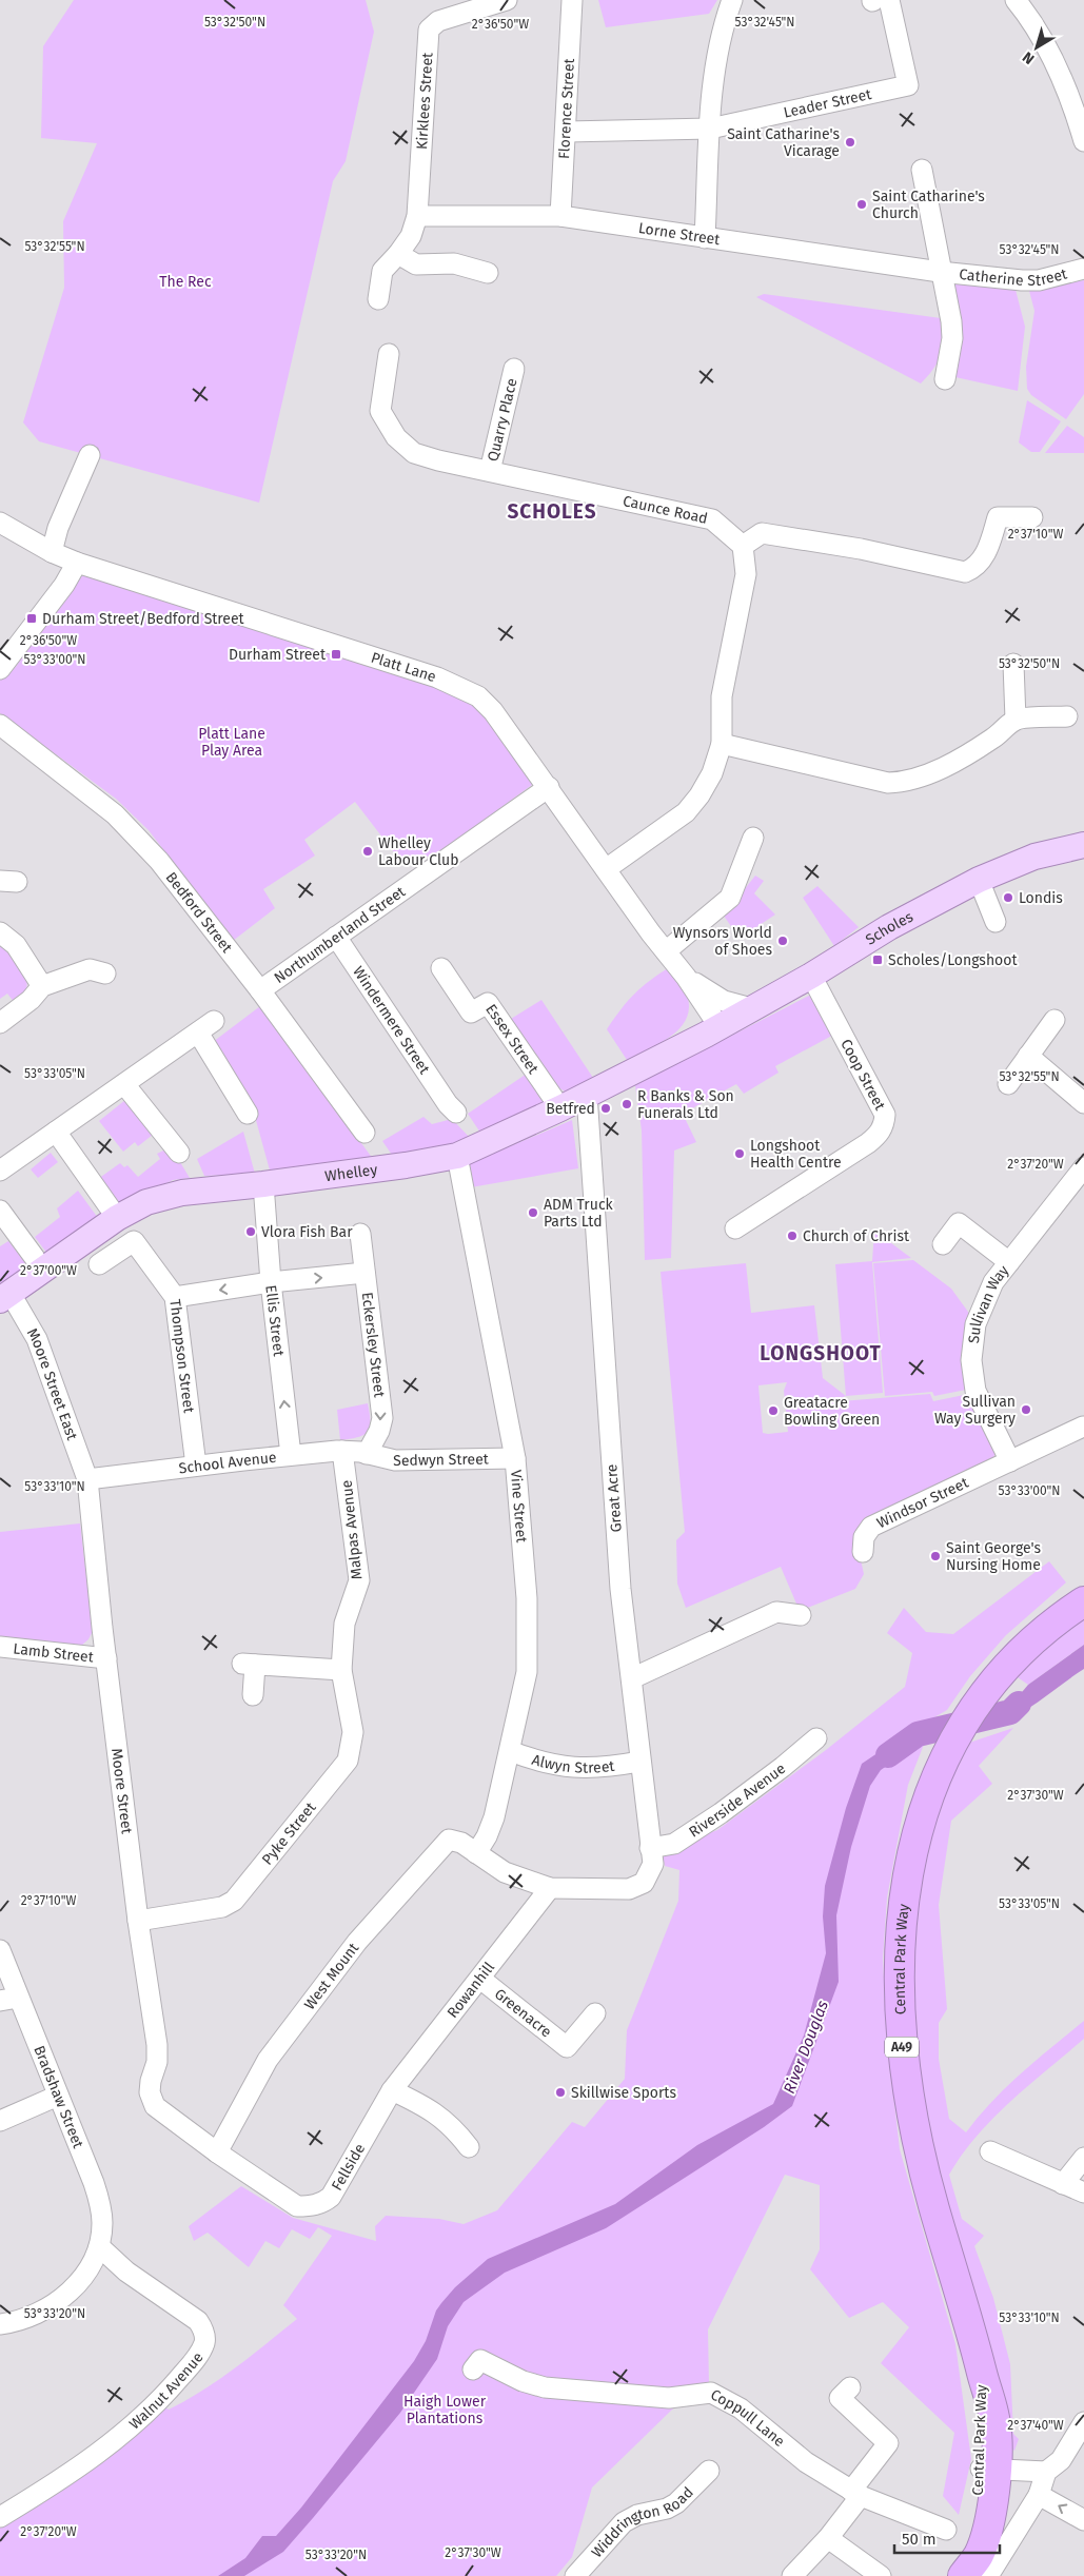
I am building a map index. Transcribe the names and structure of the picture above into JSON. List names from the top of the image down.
{
  "streets": {
    "highway": ["Central Park Way", "A49"],
    "main road": ["Scholes", "Whelley"],
    "street": [
      "Kirklees Street",
      "Leader Street",
      "Florence Street",
      "Lorne Street",
      "Catherine Street",
      "Quarry Place",
      "Caunce Road",
      "Platt Lane",
      "Bedford Street",
      "Northumberland Street",
      "Windermere Street",
      "Essex Street",
      "Coop Street",
      "Sullivan Way",
      "Ellis Street",
      "Eckersley Street",
      "Thompson Street",
      "Moore Street East",
      "Sedwyn Street",
      "School Avenue",
      "Great Acre",
      "Windsor Street",
      "Vine Street",
      "Malpas Avenue",
      "Lamb Street",
      "Alwyn Street",
      "Moore Street",
      "Riverside Avenue",
      "Pyke Street",
      "West Mount",
      "Rowanhill",
      "Greenacre",
      "Bradshaw Street",
      "Fellside",
      "Walnut Avenue",
      "Coppull Lane",
      "Widdrington Road"
    ]
  },
  "crossings": [
    ["Kirklees Street", "Lorne Street"],
    ["Leader Street", "Florence Street"],
    ["Florence Street", "Lorne Street"],
    ["Lorne Street", "Catherine Street"],
    ["Quarry Place", "Caunce Road"],
    ["Platt Lane", "Scholes"],
    ["Platt Lane", "Northumberland Street"],
    ["Platt Lane", "Whelley"],
    ["Bedford Street", "Northumberland Street"],
    ["Scholes", "Coop Street"],
    ["Scholes", "Whelley"],
    ["Northumberland Street", "Windermere Street"],
    ["Essex Street", "Whelley"],
    ["Whelley", "Ellis Street"],
    ["Whelley", "Moore Street East"],
    ["Whelley", "Great Acre"],
    ["Whelley", "Vine Street"],
    ["Sullivan Way", "Windsor Street"],
    ["Ellis Street", "School Avenue"],
    ["Eckersley Street", "Sedwyn Street"],
    ["Eckersley Street", "School Avenue"],
    ["Thompson Street", "School Avenue"],
    ["Moore Street East", "School Avenue"],
    ["Moore Street East", "Moore Street"],
    ["Sedwyn Street", "School Avenue"],
    ["Sedwyn Street", "Vine Street"],
    ["School Avenue", "Malpas Avenue"],
    ["School Avenue", "Moore Street"],
    ["Great Acre", "Alwyn Street"],
    ["Great Acre", "Riverside Avenue"],
    ["Great Acre", "Rowanhill"],
    ["Vine Street", "Alwyn Street"],
    ["Vine Street", "West Mount"],
    ["Malpas Avenue", "Pyke Street"],
    ["Lamb Street", "Moore Street"],
    ["Moore Street", "Pyke Street"],
    ["Moore Street", "Fellside"],
    ["Central Park Way", "A49"],
    ["Central Park Way", "Coppull Lane"],
    ["West Mount", "Fellside"],
    ["Rowanhill", "Greenacre"],
    ["Rowanhill", "Fellside"],
    ["A49", "Coppull Lane"],
    ["Bradshaw Street", "Walnut Avenue"]
  ],
  "one_way": ["Ellis Street", "Eckersley Street"],
  "districts": ["SCHOLES", "LONGSHOOT"],
  "water": ["River Douglas"],
  "parks": ["The Rec", "Platt Lane Play Area", "Haigh Lower Plantations"],
  "places": {
    "other": [
      "Saint Catharine's Vicarage",
      "Saint Catharine's Church",
      "Whelley Labour Club",
      "Londis",
      "Wynsors World of Shoes",
      "R Banks & Son Funerals Ltd",
      "Betfred",
      "Longshoot Health Centre",
      "ADM Truck Parts Ltd",
      "Vlora Fish Bar",
      "Church of Christ",
      "Sullivan Way Surgery",
      "Greatacre Bowling Green",
      "Saint George's Nursing Home",
      "Skillwise Sports"
    ],
    "transit": ["Durham Street/Bedford Street", "Durham Street", "Scholes/Longshoot"]
  },
  "scale_bar": "50 m",
  "north": "bottom left",
  "coordinates": [
    "53°32'50\"N",
    "53°32'45\"N",
    "2°36'50\"W",
    "53°32'55\"N",
    "2°37'10\"W",
    "53°33'00\"N",
    "53°33'05\"N",
    "2°37'20\"W",
    "2°37'00\"W",
    "53°33'10\"N",
    "2°37'30\"W",
    "53°33'20\"N",
    "2°37'40\"W"
  ]
}
